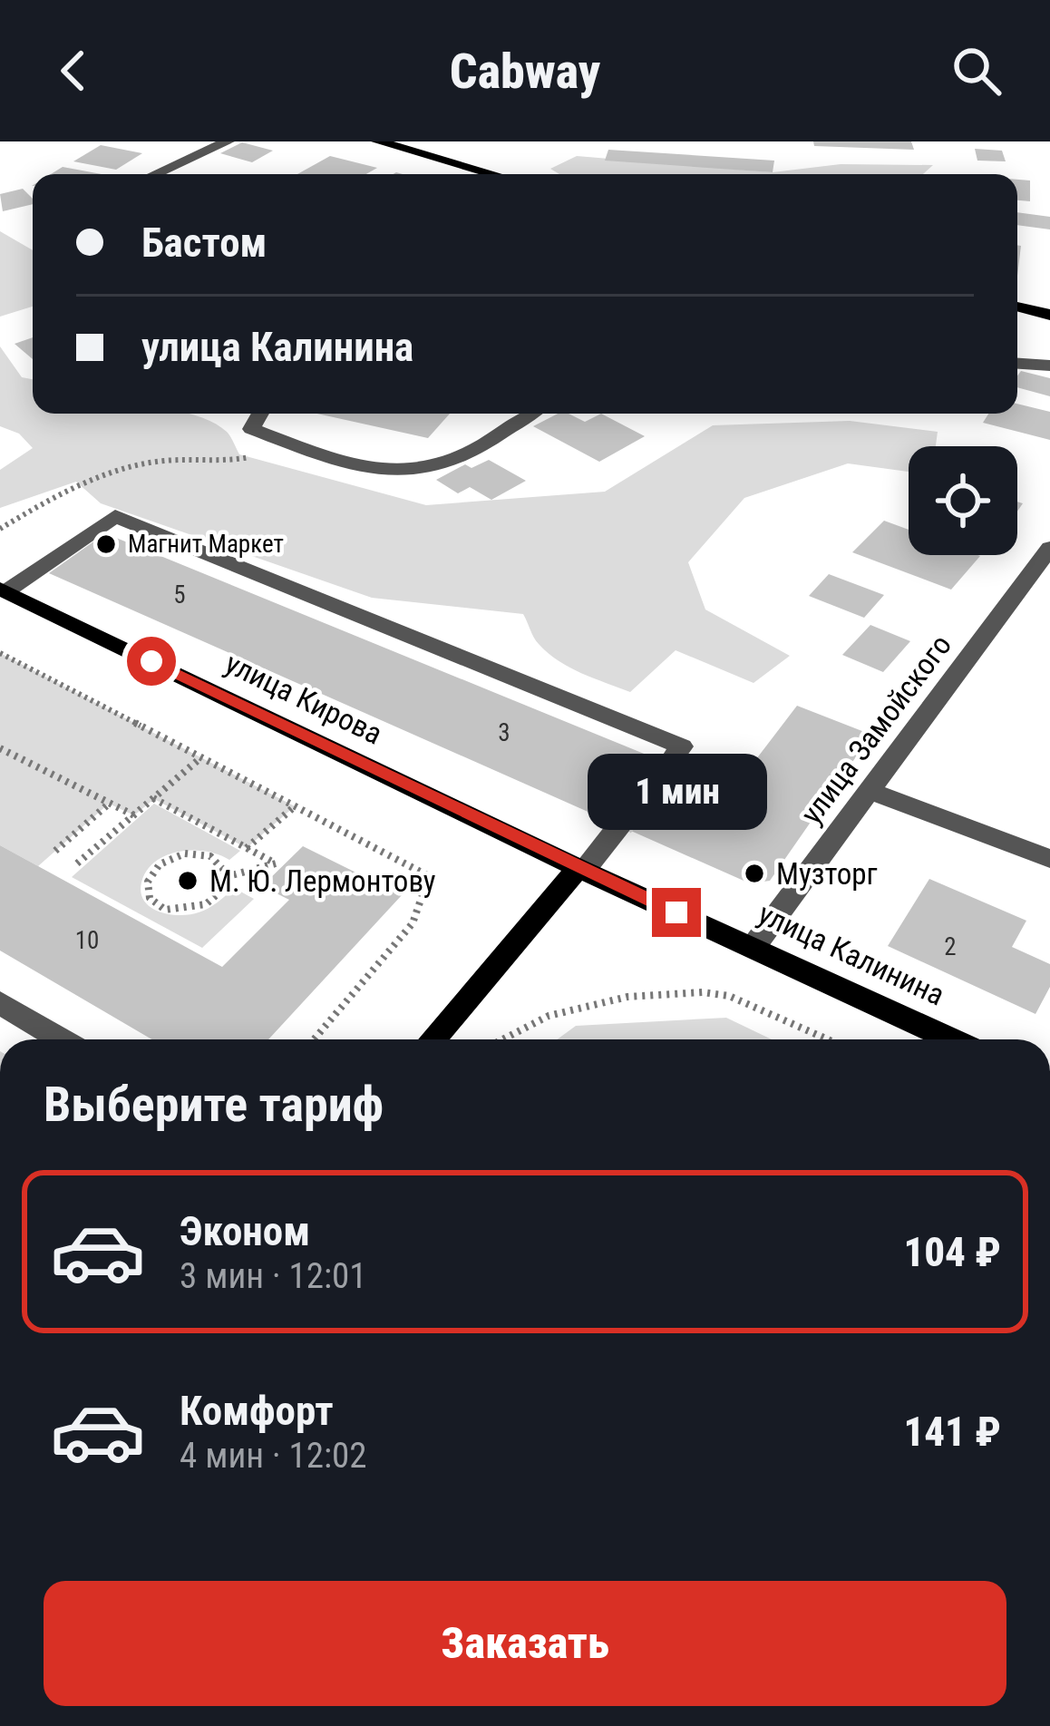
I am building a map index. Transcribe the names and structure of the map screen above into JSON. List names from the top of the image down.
{
  "streets": {
    "main road": ["улица Кирова", "улица Калинина"],
    "street": ["улица Замойского"]
  },
  "crossings": [
    ["улица Кирова", "улица Калинина"],
    ["улица Замойского", "улица Калинина"]
  ],
  "places": ["Магнит Маркет", "Музторг", "М. Ю. Лермонтову"],
  "house_numbers": [
    "5",
    "3",
    "10",
    "2"
  ],
  "page": {
    "header": "Cabway",
    "banner": ["Бастом", "улица Калинина"],
    "bubble": "1 мин",
    "heading": "Выберите тариф",
    "list": [
      {
        "name": "Эконом",
        "note": "3 мин · 12:01",
        "value": "104 ₽"
      },
      {
        "name": "Комфорт",
        "note": "4 мин · 12:02",
        "value": "141 ₽"
      }
    ],
    "buttons": "Заказать"
  }
}
